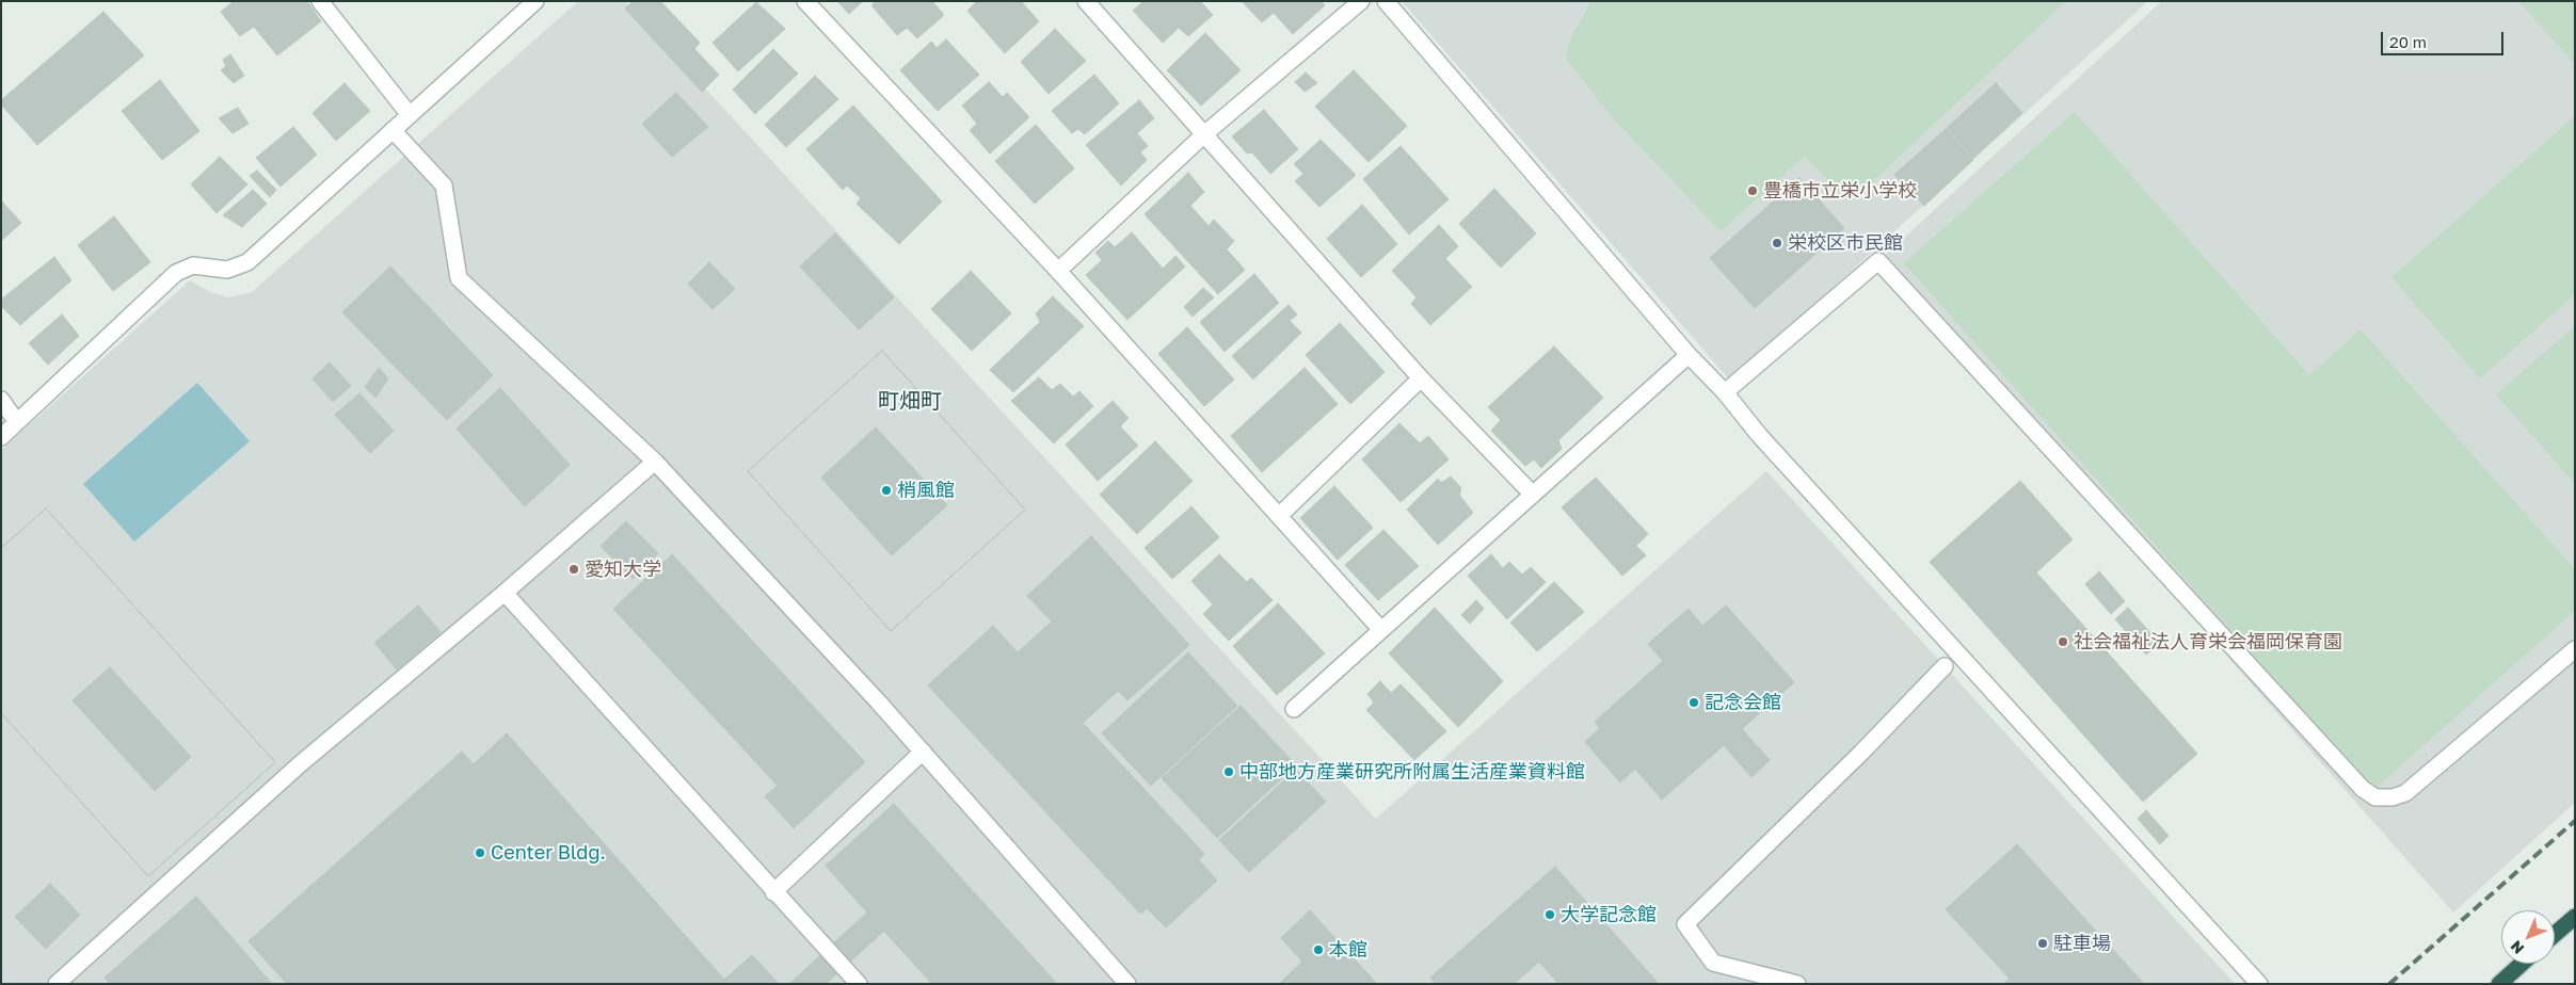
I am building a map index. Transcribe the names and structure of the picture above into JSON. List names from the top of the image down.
{
  "districts": ["町畑町"],
  "places": [
    "豊橋市立栄小学校",
    "栄校区市民館",
    "梢風館",
    "愛知大学",
    "社会福祉法人育栄会福岡保育園",
    "記念会館",
    "中部地方産業研究所附属生活産業資料館",
    "Center Bldg.",
    "大学記念館",
    "駐車場",
    "本館"
  ],
  "scale_bar": "20 m",
  "north": "bottom left"
}
